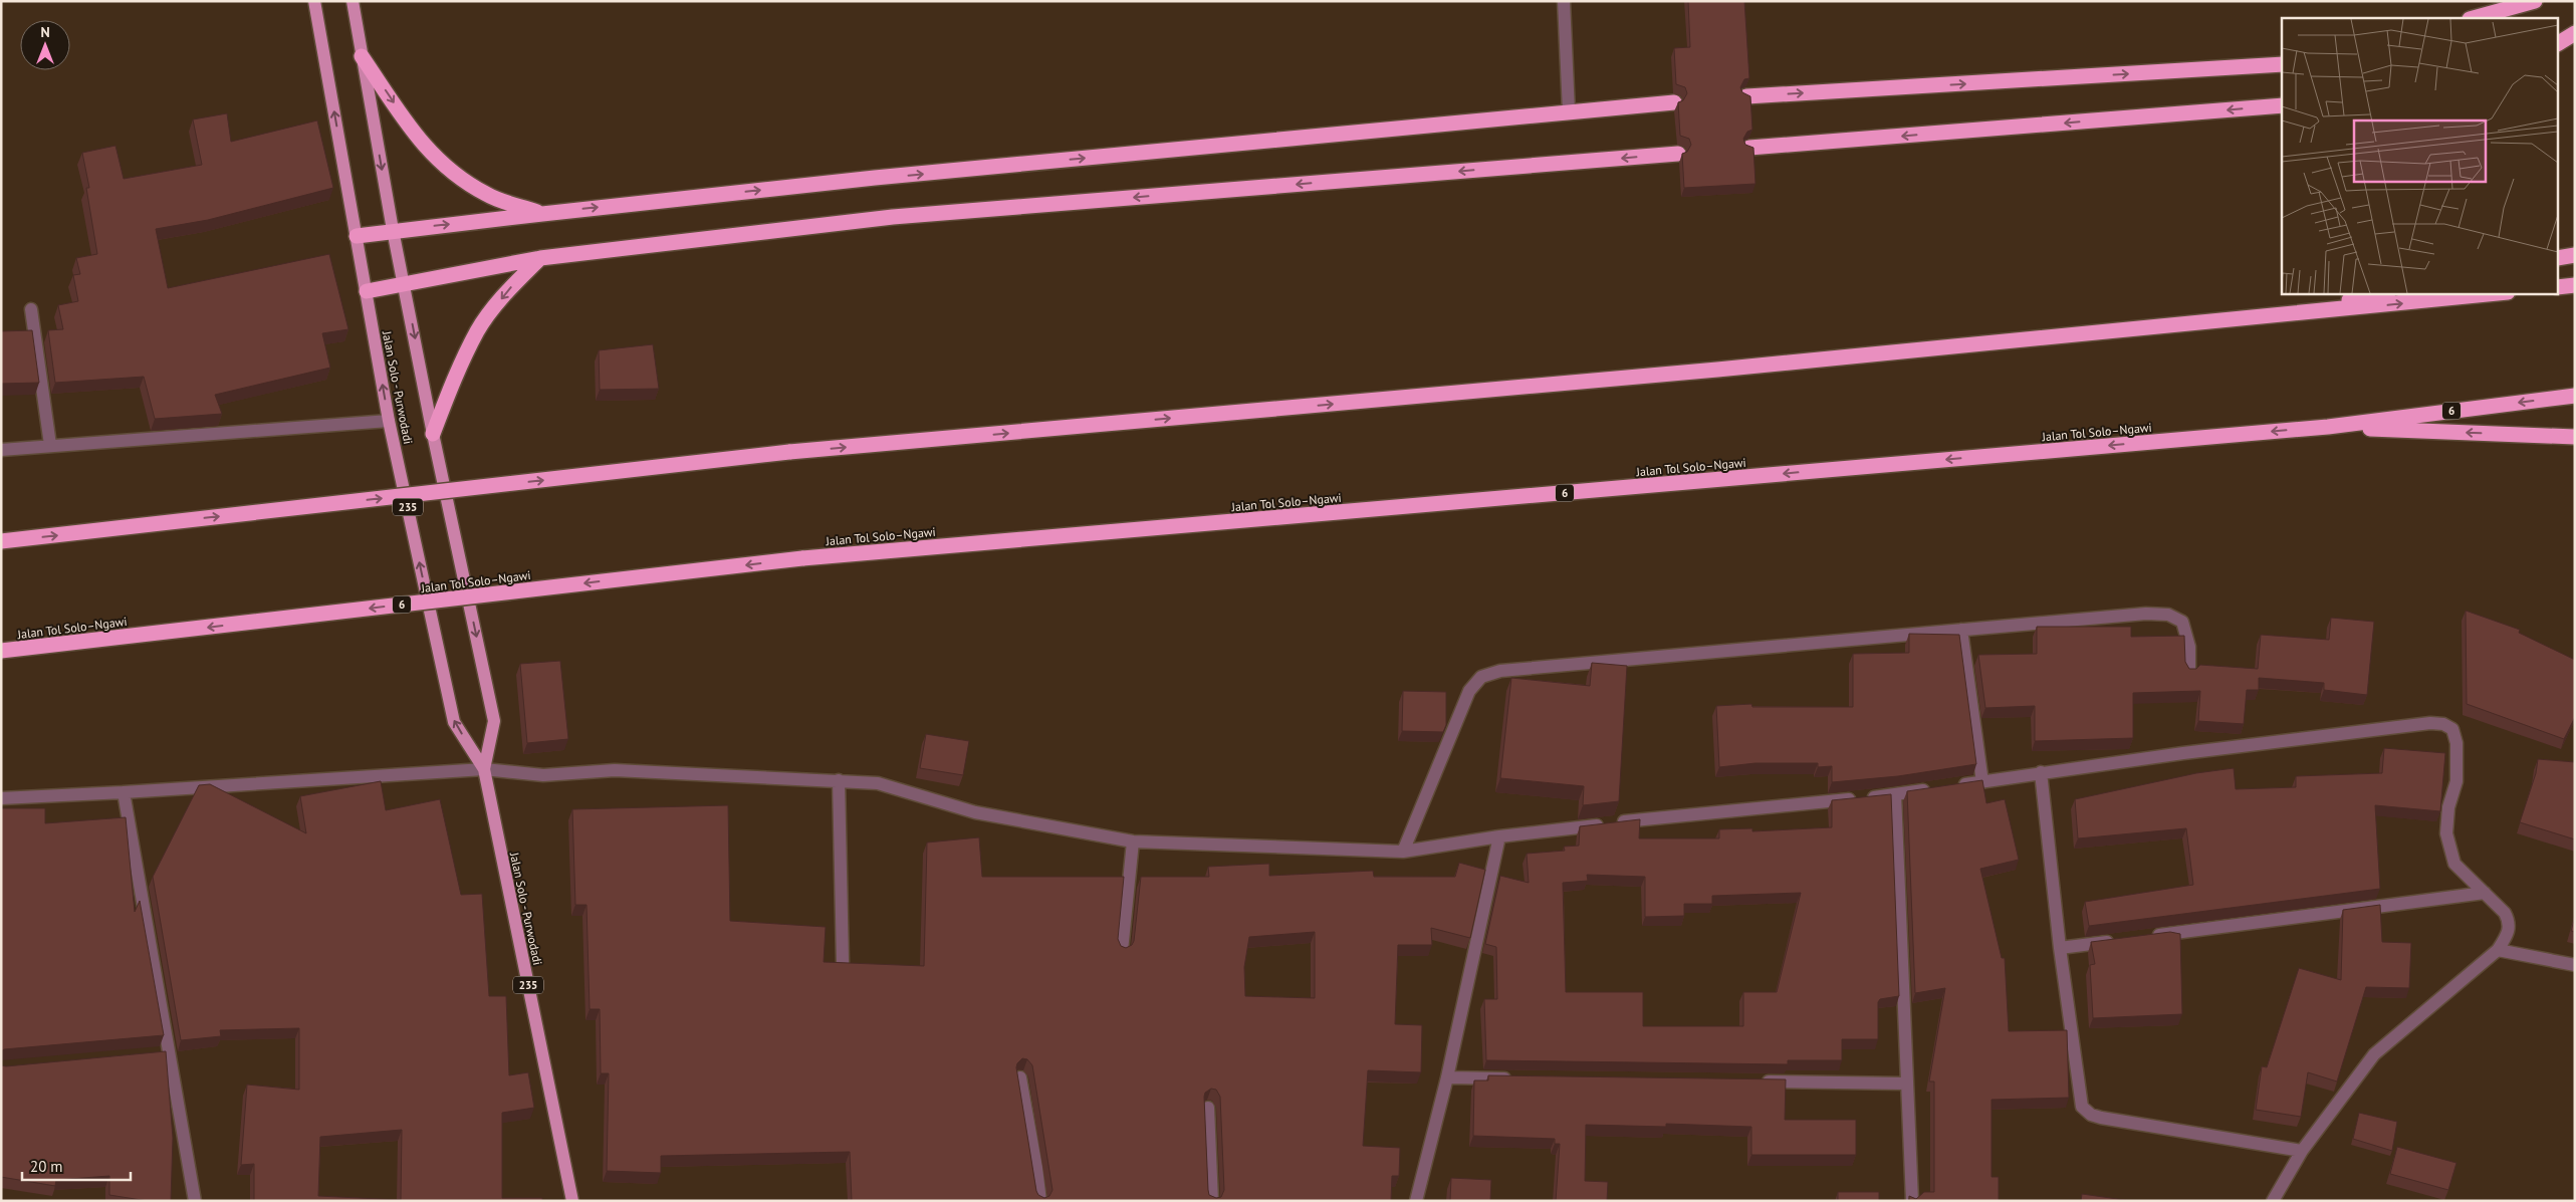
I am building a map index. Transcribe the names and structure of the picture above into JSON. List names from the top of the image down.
{
  "streets": {
    "highway": ["6", "Jalan Tol Solo–Ngawi"],
    "main road": ["Jalan Solo - Purwodadi", "235"]
  },
  "scale_bar": "20 m",
  "north": "top"
}
